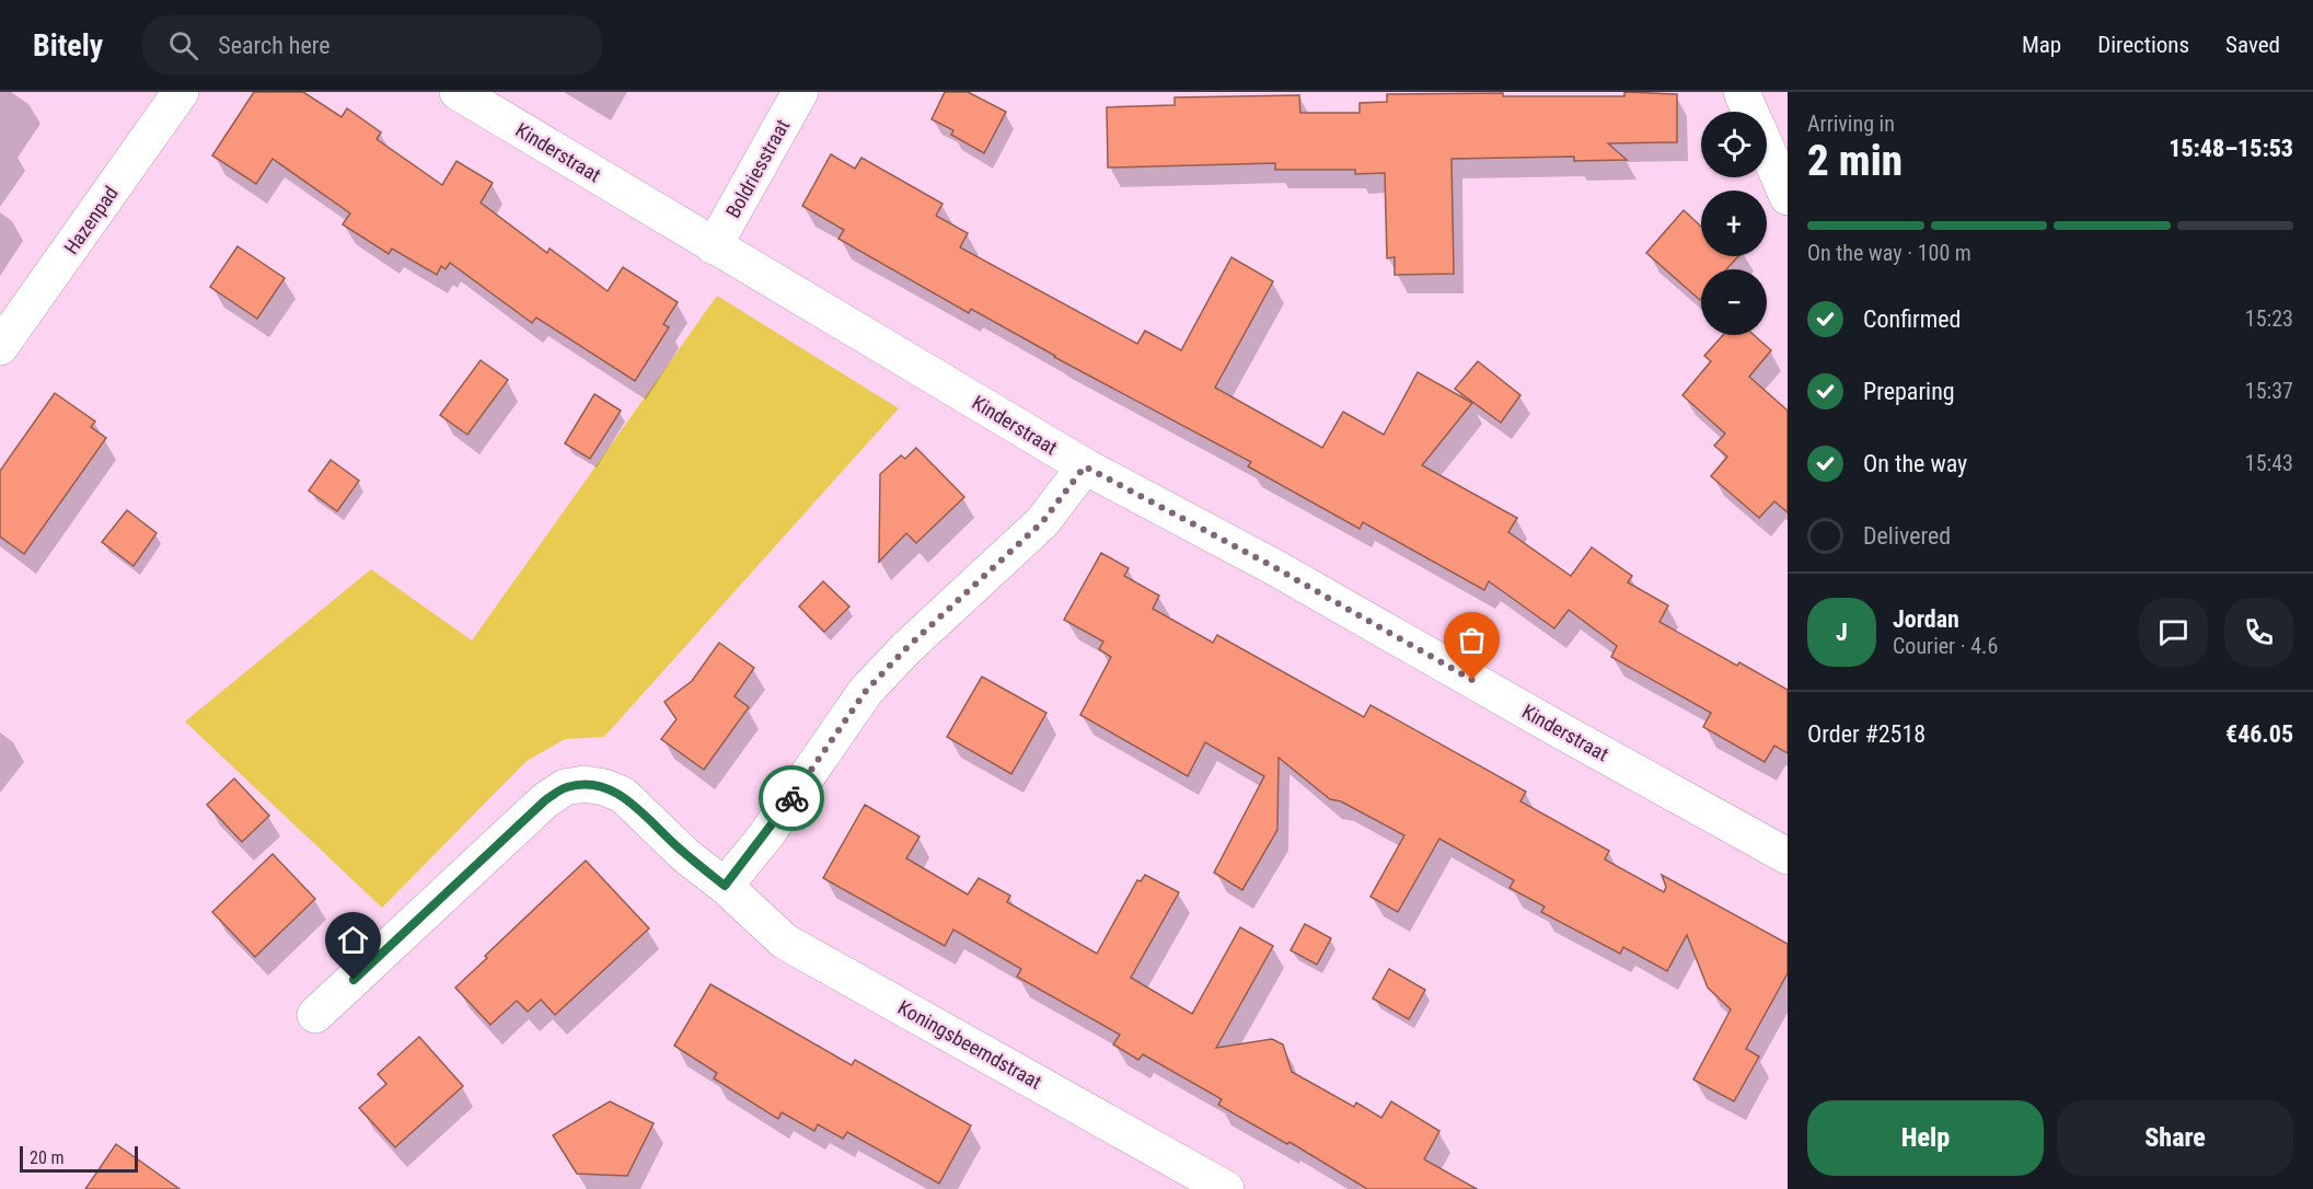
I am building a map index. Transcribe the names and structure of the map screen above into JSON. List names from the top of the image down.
{
  "streets": {
    "street": [
      "Kinderstraat",
      "Boldriesstraat",
      "Hazenpad",
      "Koningsbeemdstraat"
    ]
  },
  "crossings": [
    ["Kinderstraat", "Boldriesstraat"]
  ],
  "scale_bar": "20 m",
  "page": {
    "header": "Bitely",
    "search": "Search here",
    "nav": ["Map", "Directions", "Saved"],
    "heading": ["2 min", "Arriving in", "15:48–15:53"],
    "panel": [
      "Jordan",
      "Courier · 4.6",
      "Order #2518",
      "€46.05"
    ],
    "map_buttons": ["+", "−"],
    "bar": "On the way · 100 m",
    "list": [
      ["Confirmed", "15:23"],
      ["Preparing", "15:37"],
      ["On the way", "15:43"],
      "Delivered"
    ],
    "round": "J",
    "buttons": ["Help", "Share"],
    "scale": "20 m"
  }
}
